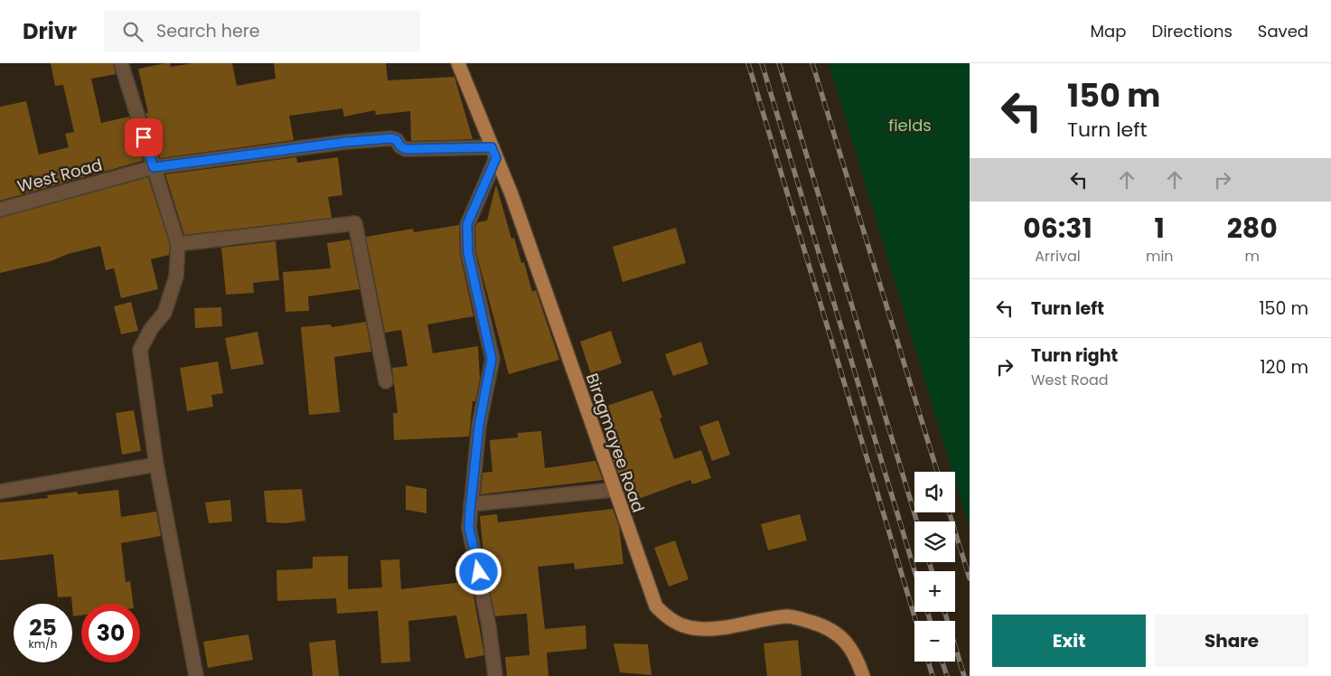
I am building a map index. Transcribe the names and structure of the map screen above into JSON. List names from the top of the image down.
{
  "streets": {
    "main road": ["Biragmayee Road"],
    "street": ["West Road"]
  },
  "crossings": [
    ["West Road", "Biragmayee Road"]
  ],
  "parks": ["fields"],
  "page": {
    "header": "Drivr",
    "search": "Search here",
    "nav": ["Map", "Directions", "Saved"],
    "turn": ["150 m", "Turn left"],
    "eta": [
      "06:31",
      "Arrival",
      "1",
      "min",
      "280",
      "m"
    ],
    "list": [
      {
        "name": "Turn left",
        "value": "150 m"
      },
      {
        "name": "Turn right",
        "note": "West Road",
        "value": "120 m"
      }
    ],
    "map_buttons": ["+", "−"],
    "speed": "25 km/h",
    "limit": "30",
    "buttons": ["Exit", "Share"]
  }
}
